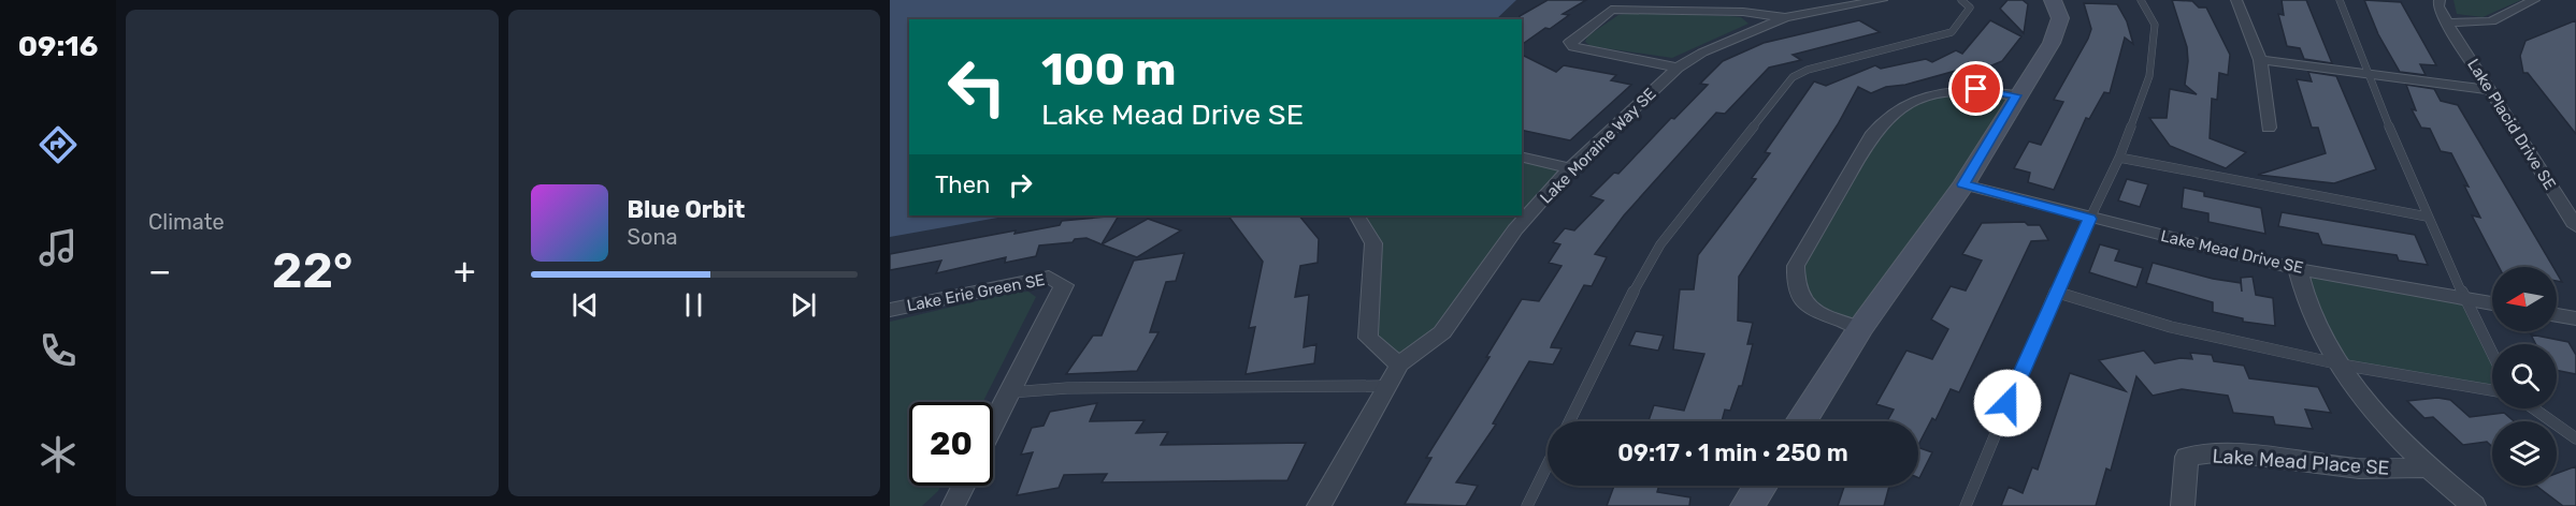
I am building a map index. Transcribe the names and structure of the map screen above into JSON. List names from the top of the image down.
{
  "streets": {
    "street": [
      "Lake Placid Drive SE",
      "Lake Moraine Way SE",
      "Lake Mead Drive SE",
      "Lake Erie Green SE",
      "Lake Mead Place SE"
    ]
  },
  "north": "left",
  "page": {
    "tabs": "09:16",
    "tile": "Climate",
    "turn": ["100 m", "Lake Mead Drive SE"],
    "then": "Then",
    "song": ["Blue Orbit", "Sona"],
    "heat": ["−", "22°", "+"],
    "limit": "20",
    "trip": "09:17 · 1 min · 250 m"
  }
}
